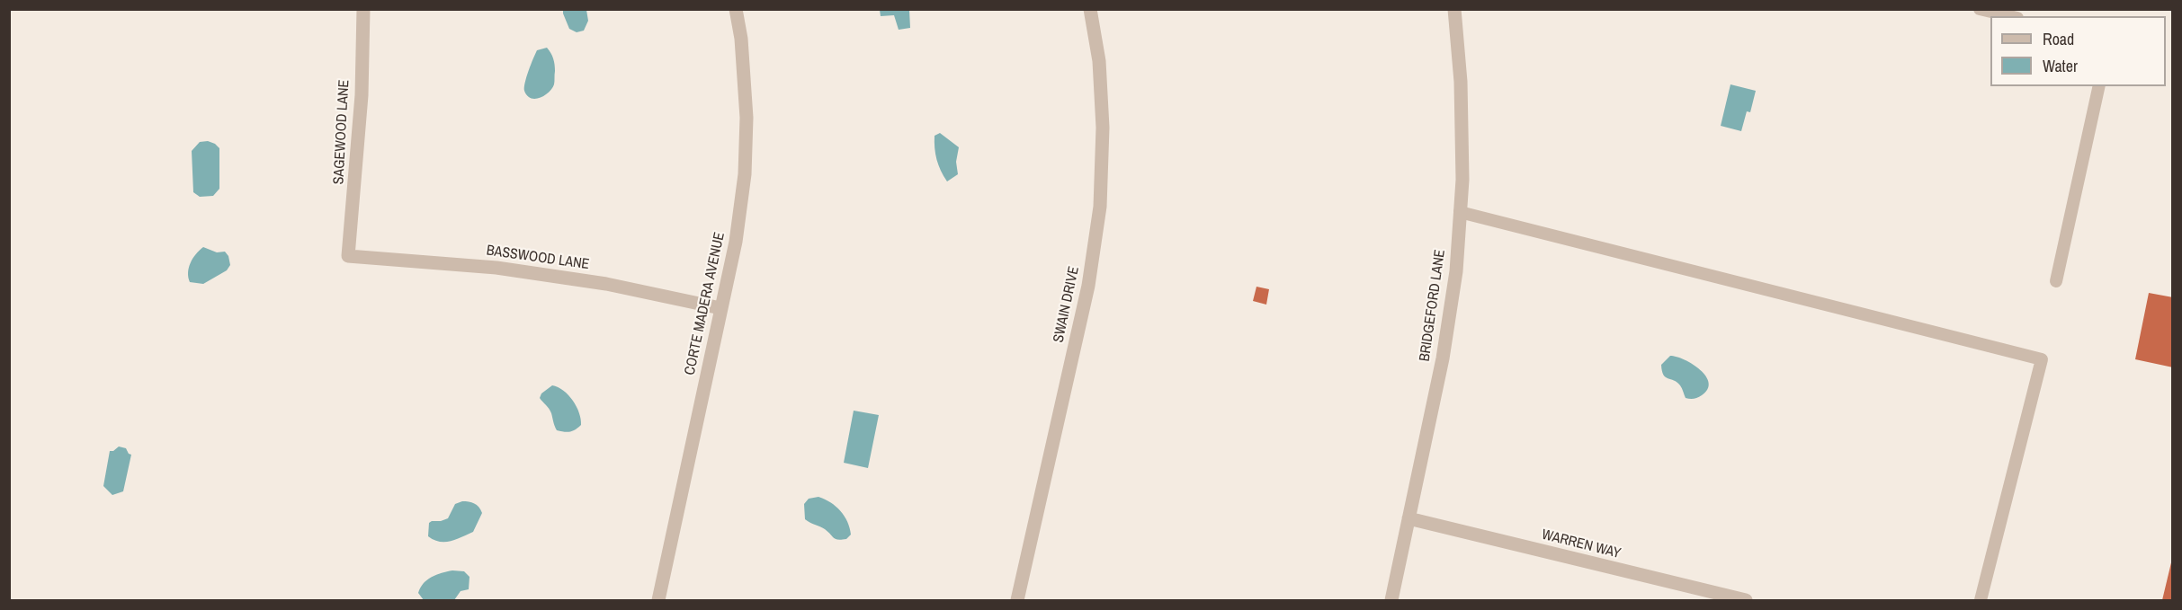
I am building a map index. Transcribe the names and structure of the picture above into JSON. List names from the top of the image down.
{
  "streets": {
    "street": [
      "SAGEWOOD LANE",
      "BASSWOOD LANE",
      "CORTE MADERA AVENUE",
      "SWAIN DRIVE",
      "BRIDGEFORD LANE",
      "WARREN WAY"
    ]
  },
  "crossings": [
    ["SAGEWOOD LANE", "BASSWOOD LANE"],
    ["BASSWOOD LANE", "CORTE MADERA AVENUE"],
    ["BRIDGEFORD LANE", "WARREN WAY"]
  ],
  "legend": ["Road", "Water"]
}
